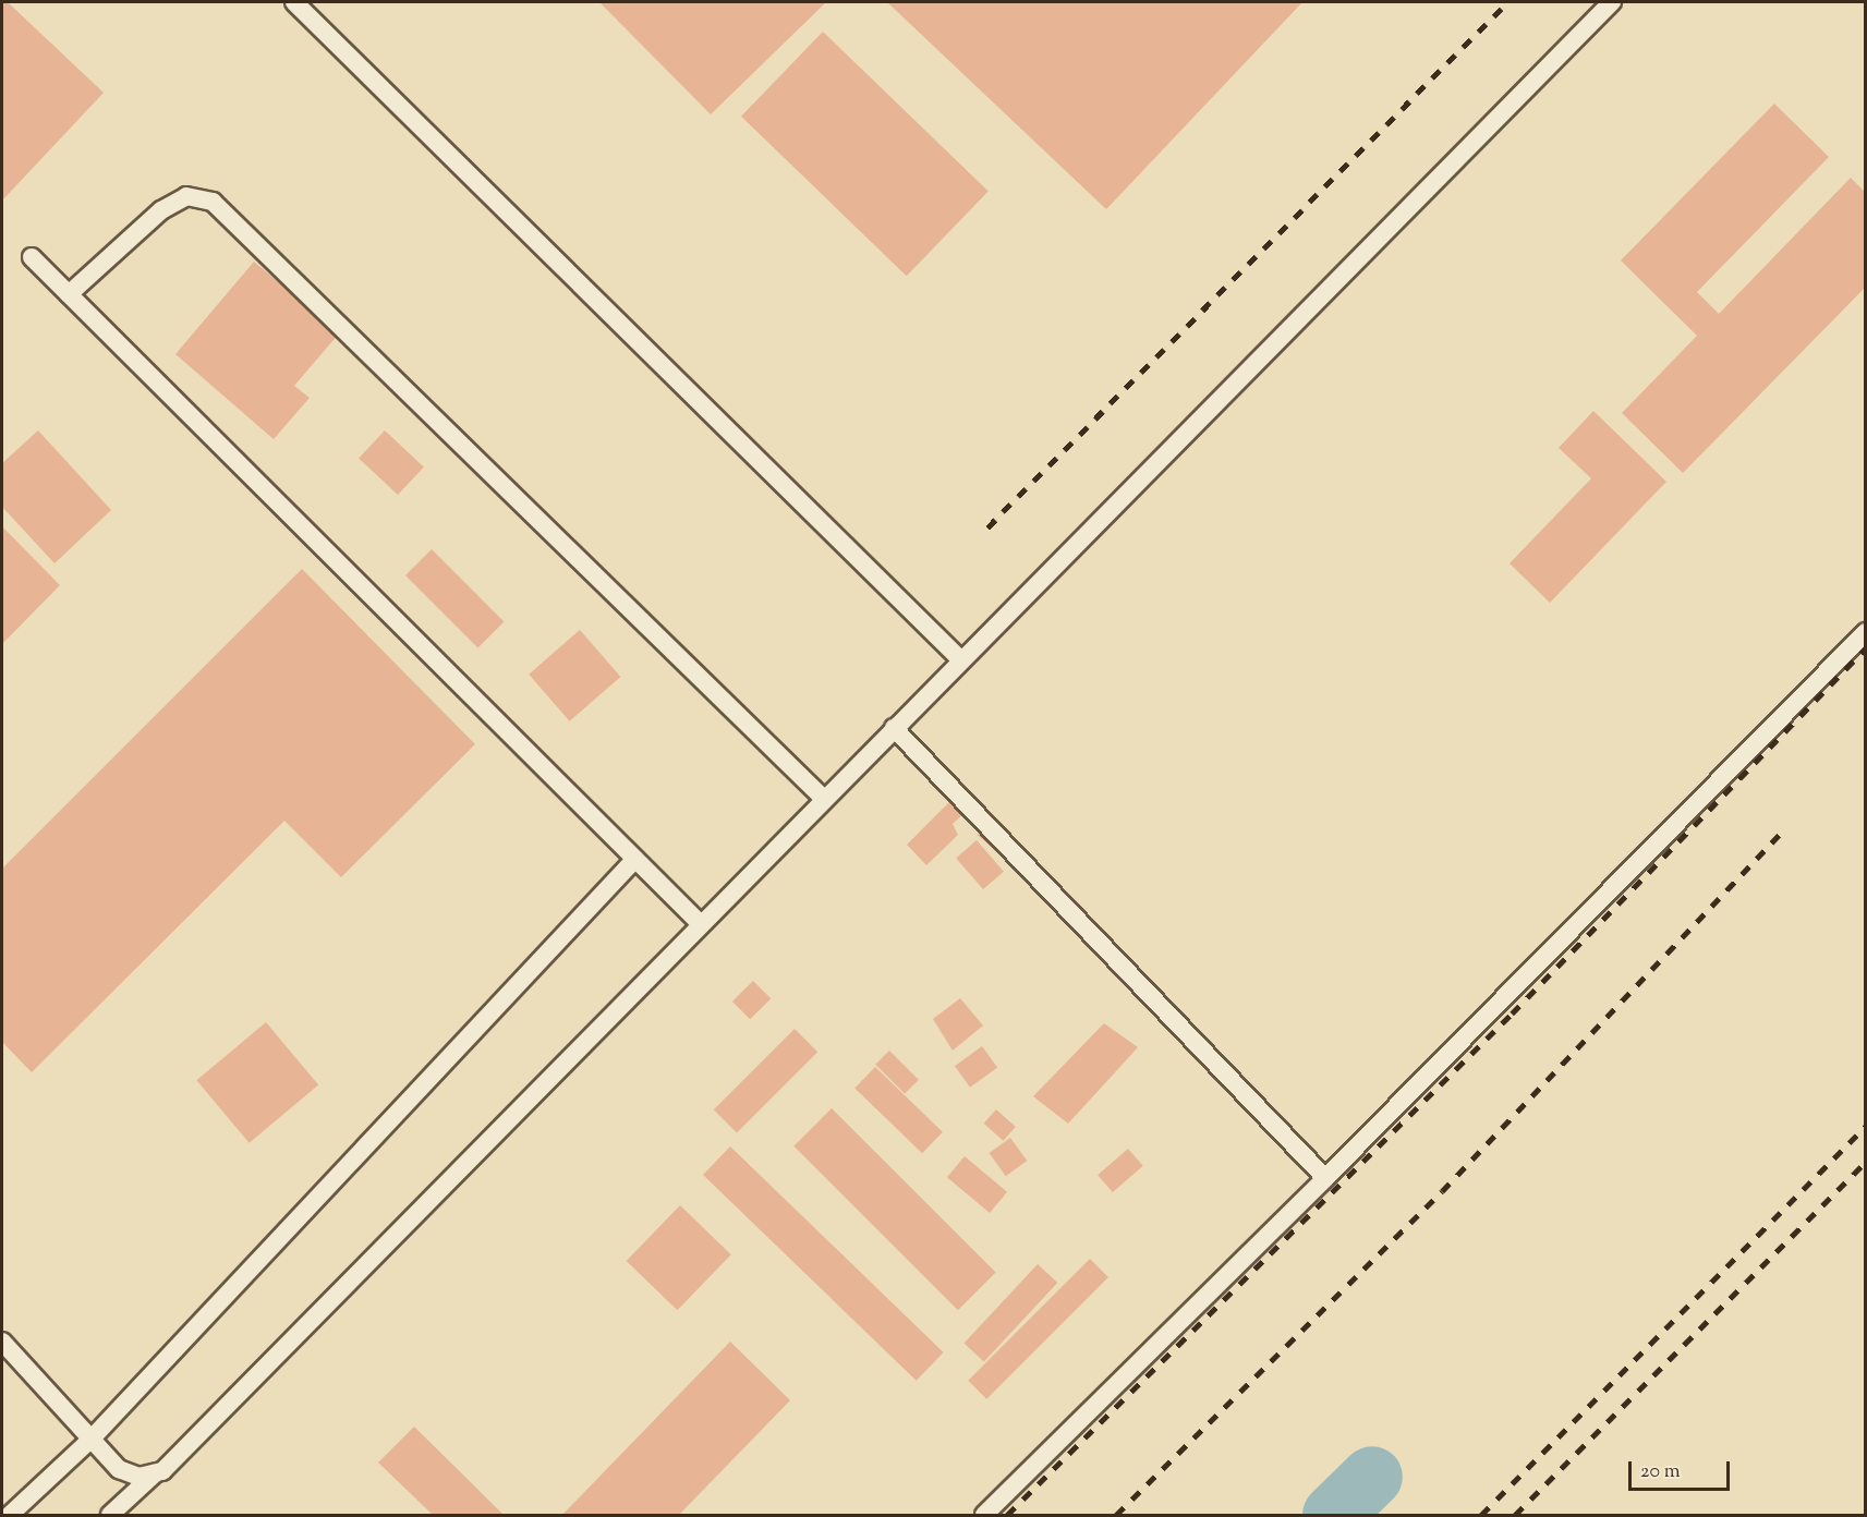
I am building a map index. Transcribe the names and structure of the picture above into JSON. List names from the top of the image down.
{
  "scale_bar": "20 m"
}
